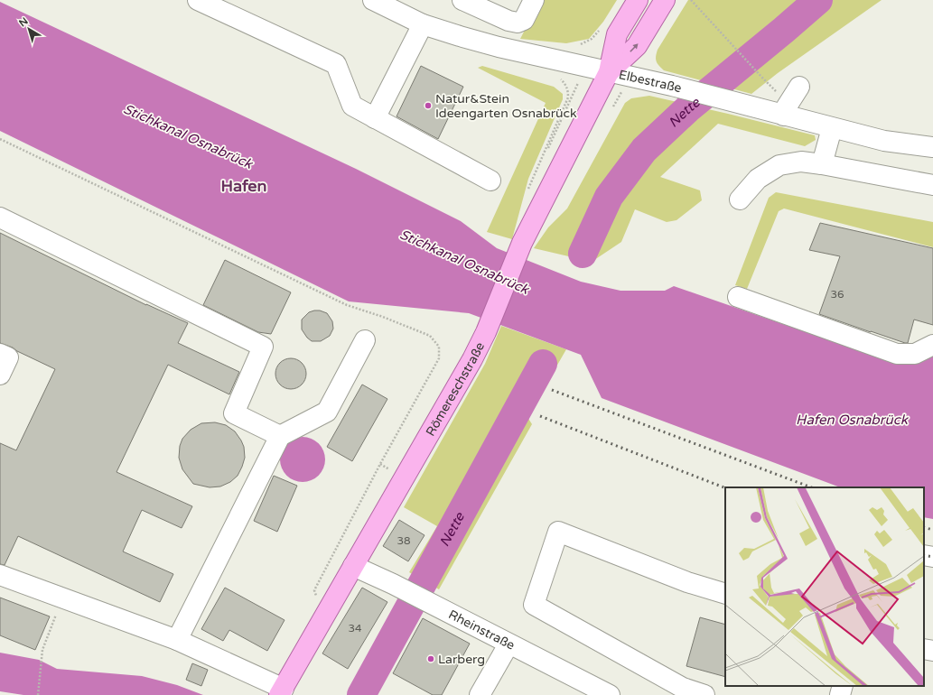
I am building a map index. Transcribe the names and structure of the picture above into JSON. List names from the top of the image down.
{
  "streets": {
    "main road": ["Römereschstraße"],
    "street": ["Elbestraße", "Rheinstraße"]
  },
  "crossings": [
    ["Elbestraße", "Römereschstraße"],
    ["Römereschstraße", "Rheinstraße"]
  ],
  "districts": ["Hafen"],
  "water": ["Nette", "Stichkanal Osnabrück", "Hafen Osnabrück"],
  "places": ["Natur&Stein Ideengarten Osnabrück", "Larberg"],
  "house_numbers": ["36", "38", "34"],
  "north": "top left"
}
